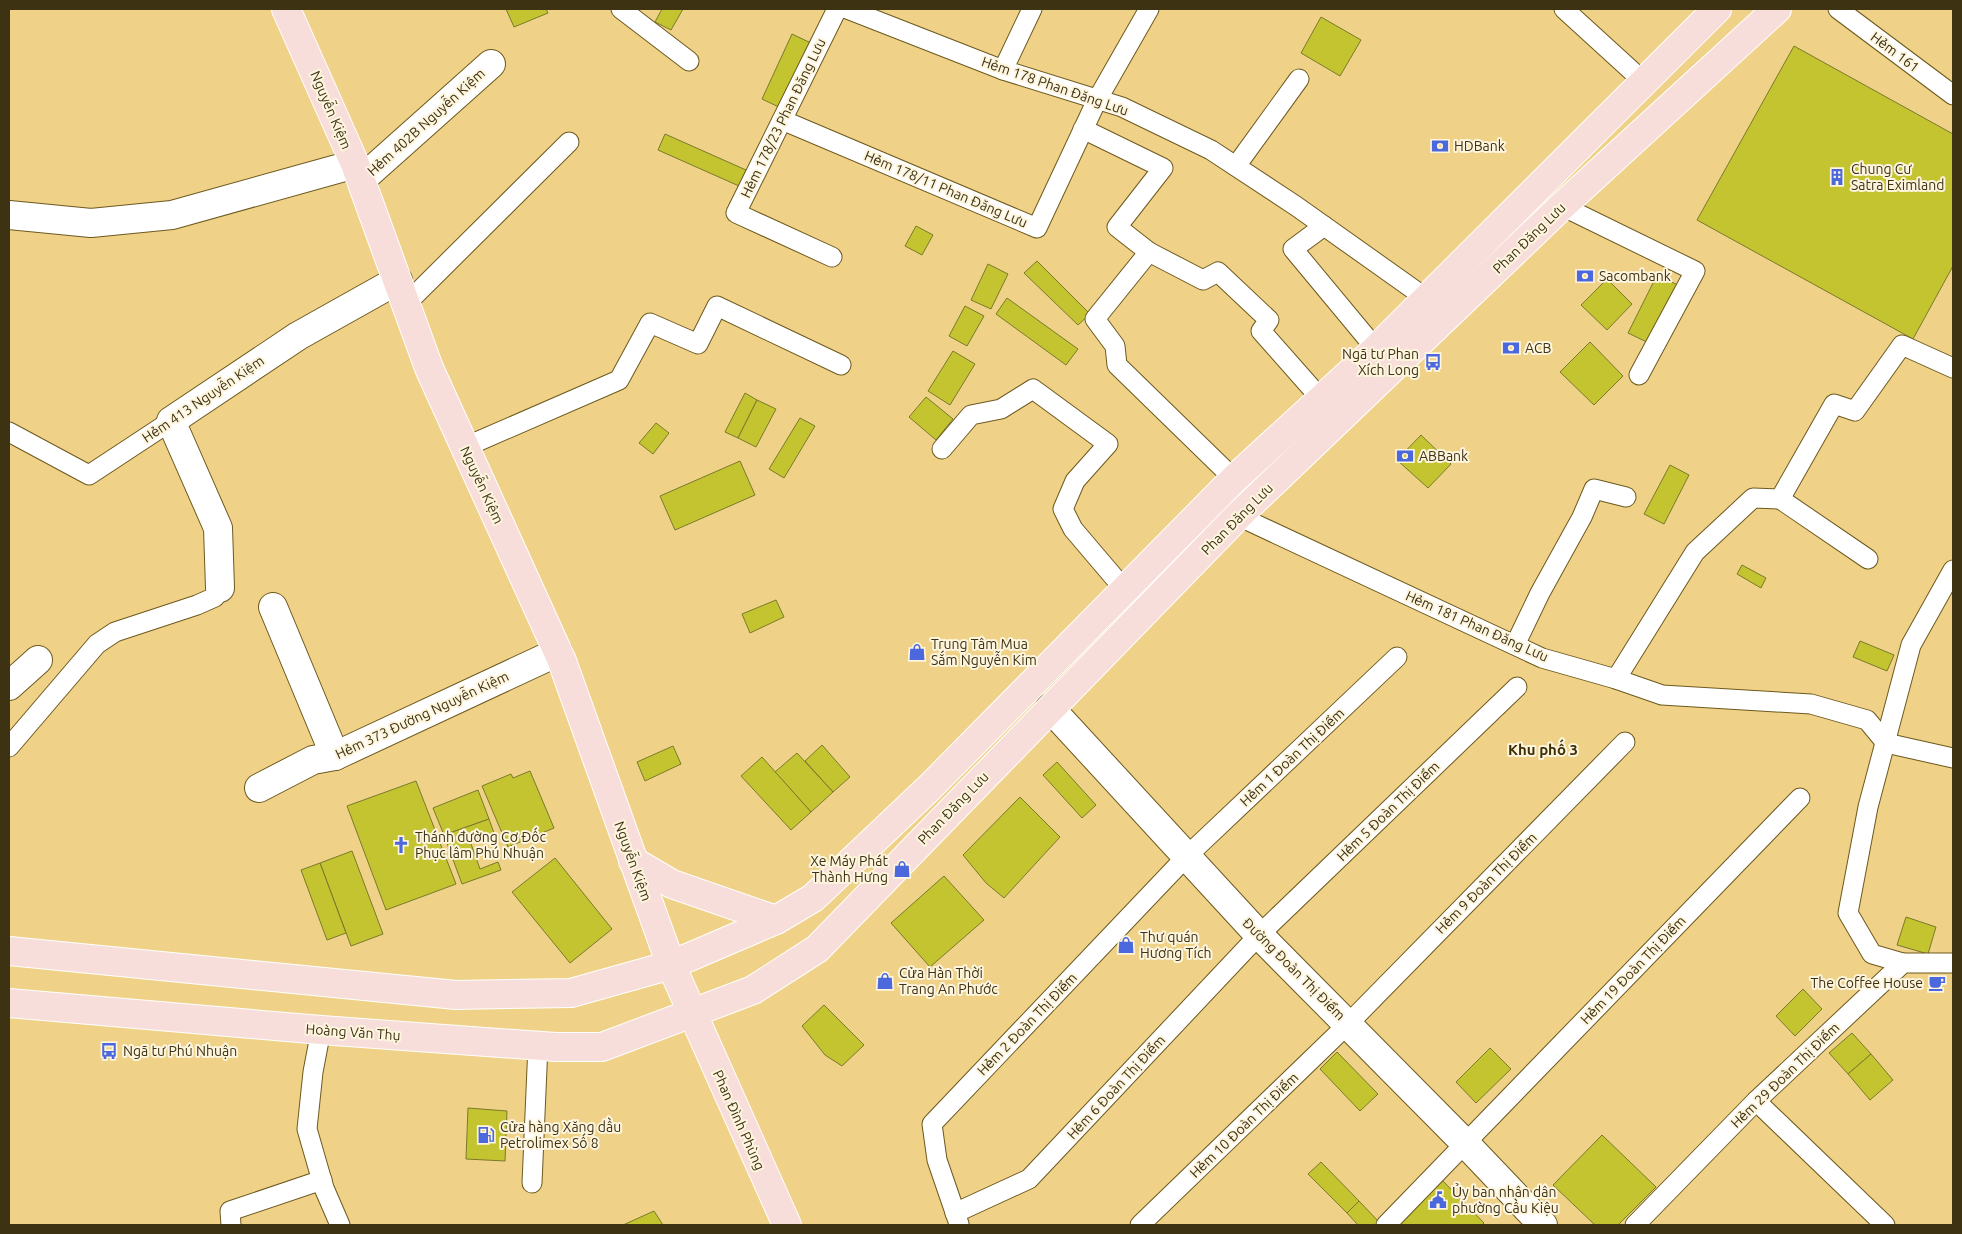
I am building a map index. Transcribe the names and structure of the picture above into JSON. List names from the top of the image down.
{
  "streets": {
    "main road": [
      "Nguyễn Kiệm",
      "Phan Đăng Lưu",
      "Hoàng Văn Thụ",
      "Phan Đình Phùng"
    ],
    "street": [
      "Hẻm 402B Nguyễn Kiệm",
      "Hẻm 413 Nguyễn Kiệm",
      "Hẻm 373 Đường Nguyễn Kiệm",
      "Đường Đoàn Thị Điểm"
    ],
    "lane": [
      "Hẻm 161",
      "Hẻm 178 Phan Đăng Lưu",
      "Hẻm 178/23 Phan Đăng Lưu",
      "Hẻm 178/11 Phan Đăng Lưu",
      "Hẻm 181 Phan Đăng Lưu",
      "Hẻm 1 Đoàn Thị Điểm",
      "Hẻm 5 Đoàn Thị Điểm",
      "Hẻm 9 Đoàn Thị Điểm",
      "Hẻm 19 Đoàn Thị Điểm",
      "Hẻm 2 Đoàn Thị Điểm",
      "Hẻm 29 Đoàn Thị Điểm",
      "Hẻm 6 Đoàn Thị Điểm",
      "Hẻm 10 Đoàn Thị Điểm"
    ]
  },
  "crossings": [
    ["Hẻm 178 Phan Đăng Lưu", "Hẻm 178/11 Phan Đăng Lưu"],
    ["Hẻm 178 Phan Đăng Lưu", "Phan Đăng Lưu"],
    ["Nguyễn Kiệm", "Hẻm 402B Nguyễn Kiệm"],
    ["Nguyễn Kiệm", "Phan Đăng Lưu"],
    ["Nguyễn Kiệm", "Hẻm 413 Nguyễn Kiệm"],
    ["Nguyễn Kiệm", "Hẻm 373 Đường Nguyễn Kiệm"],
    ["Nguyễn Kiệm", "Hoàng Văn Thụ"],
    ["Nguyễn Kiệm", "Phan Đình Phùng"],
    ["Hẻm 178/23 Phan Đăng Lưu", "Hẻm 178/11 Phan Đăng Lưu"],
    ["Phan Đăng Lưu", "Hẻm 181 Phan Đăng Lưu"],
    ["Phan Đăng Lưu", "Đường Đoàn Thị Điểm"],
    ["Phan Đăng Lưu", "Hoàng Văn Thụ"],
    ["Phan Đăng Lưu", "Phan Đình Phùng"],
    ["Hẻm 1 Đoàn Thị Điểm", "Đường Đoàn Thị Điểm"],
    ["Hẻm 1 Đoàn Thị Điểm", "Hẻm 2 Đoàn Thị Điểm"],
    ["Hẻm 5 Đoàn Thị Điểm", "Đường Đoàn Thị Điểm"],
    ["Hẻm 5 Đoàn Thị Điểm", "Hẻm 6 Đoàn Thị Điểm"],
    ["Hẻm 9 Đoàn Thị Điểm", "Đường Đoàn Thị Điểm"],
    ["Hẻm 9 Đoàn Thị Điểm", "Hẻm 10 Đoàn Thị Điểm"],
    ["Đường Đoàn Thị Điểm", "Hẻm 19 Đoàn Thị Điểm"],
    ["Đường Đoàn Thị Điểm", "Hẻm 2 Đoàn Thị Điểm"],
    ["Đường Đoàn Thị Điểm", "Hẻm 6 Đoàn Thị Điểm"],
    ["Đường Đoàn Thị Điểm", "Hẻm 10 Đoàn Thị Điểm"],
    ["Hẻm 2 Đoàn Thị Điểm", "Hẻm 6 Đoàn Thị Điểm"],
    ["Hoàng Văn Thụ", "Phan Đình Phùng"]
  ],
  "districts": ["Khu phố 3"],
  "places": {
    "bank": [
      "HDBank",
      "Sacombank",
      "ACB",
      "ABBank"
    ],
    "building": ["Chung Cư Satra Eximland"],
    "bus stop": ["Ngã tư Phan Xích Long", "Ngã tư Phú Nhuận"],
    "shop": [
      "Trung Tâm Mua Sắm Nguyễn Kim",
      "Xe Máy Phát Thành Hưng",
      "Thư quán Hương Tích",
      "Cửa Hàn Thời Trang An Phước"
    ],
    "church": ["Thánh đường Cơ Đốc Phục lâm Phú Nhuận"],
    "cafe": ["The Coffee House"],
    "fuel station": ["Cửa hàng Xăng dầu Petrolimex Số 8"],
    "public building": ["Ủy ban nhân dân phường Cầu Kiệu"]
  }
}
